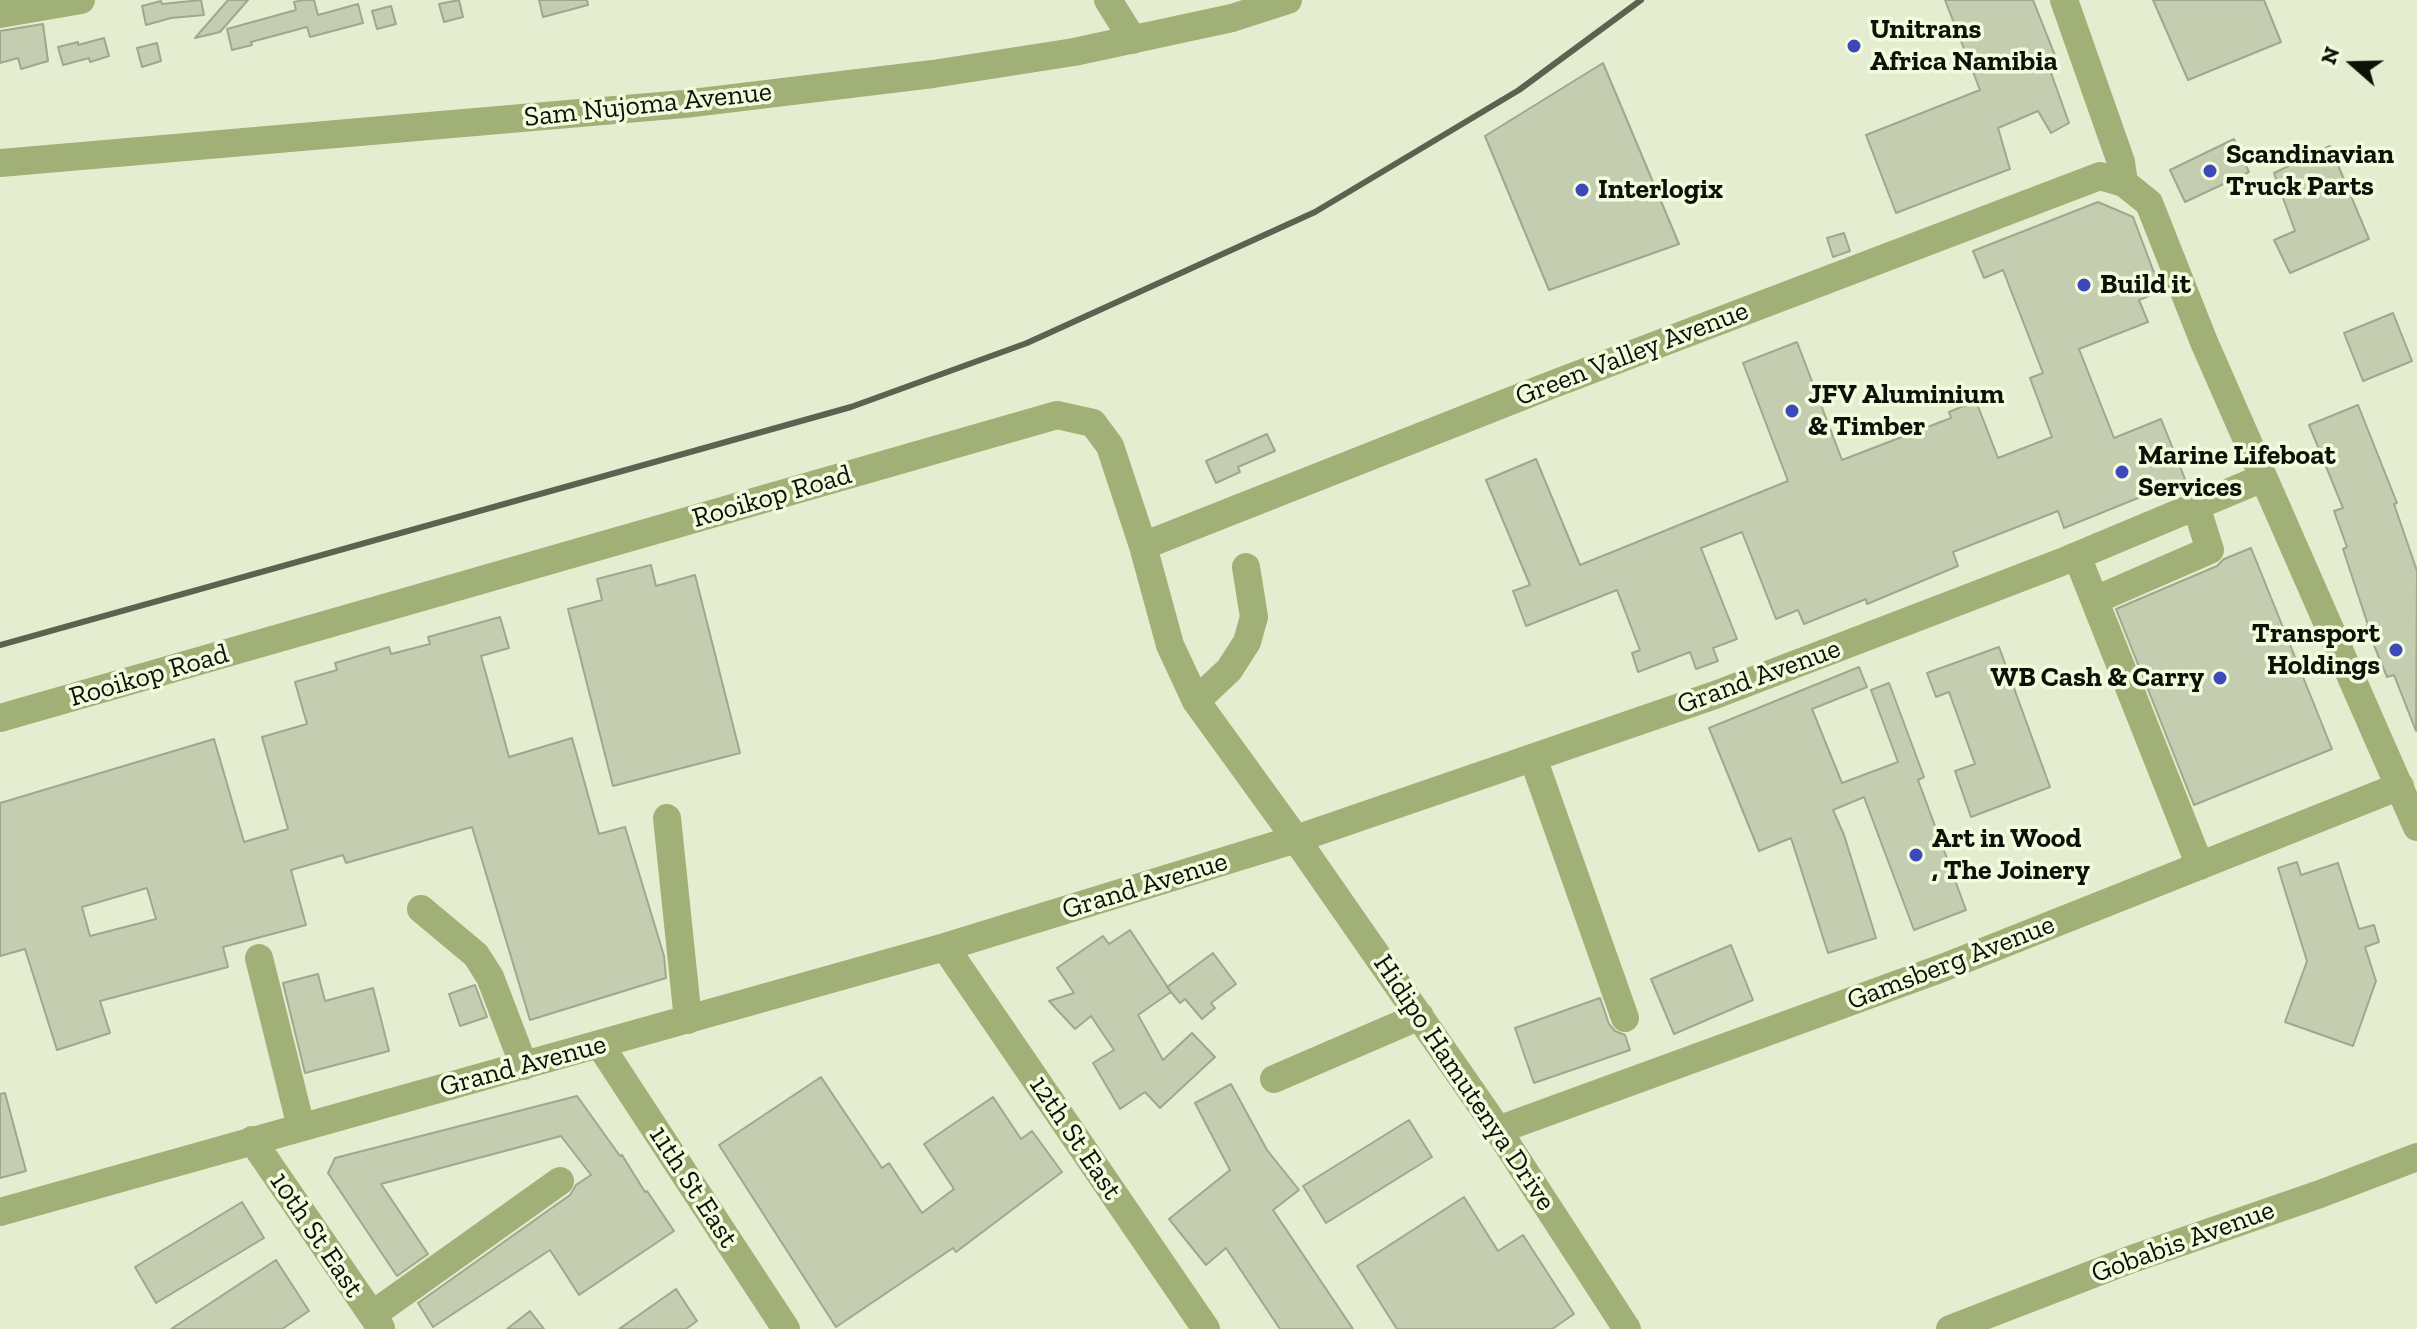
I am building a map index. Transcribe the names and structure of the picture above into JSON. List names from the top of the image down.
{
  "streets": {
    "street": [
      "Sam Nujoma Avenue",
      "Green Valley Avenue",
      "Rooikop Road",
      "Grand Avenue",
      "Gamsberg Avenue",
      "Hidipo Hamutenya Drive",
      "12th St East",
      "11th St East",
      "10th St East",
      "Gobabis Avenue"
    ]
  },
  "crossings": [
    ["Green Valley Avenue", "Rooikop Road"],
    ["Rooikop Road", "Grand Avenue"],
    ["Rooikop Road", "Hidipo Hamutenya Drive"],
    ["Grand Avenue", "Hidipo Hamutenya Drive"],
    ["Grand Avenue", "12th St East"],
    ["Grand Avenue", "11th St East"],
    ["Grand Avenue", "10th St East"],
    ["Gamsberg Avenue", "Hidipo Hamutenya Drive"]
  ],
  "places": [
    "Unitrans Africa Namibia",
    "Scandinavian Truck Parts",
    "Interlogix",
    "Build it",
    "JFV Aluminium & Timber",
    "Marine Lifeboat Services",
    "Transport Holdings",
    "WB Cash & Carry",
    "Art in Wood , The Joinery"
  ],
  "north": "left"
}
